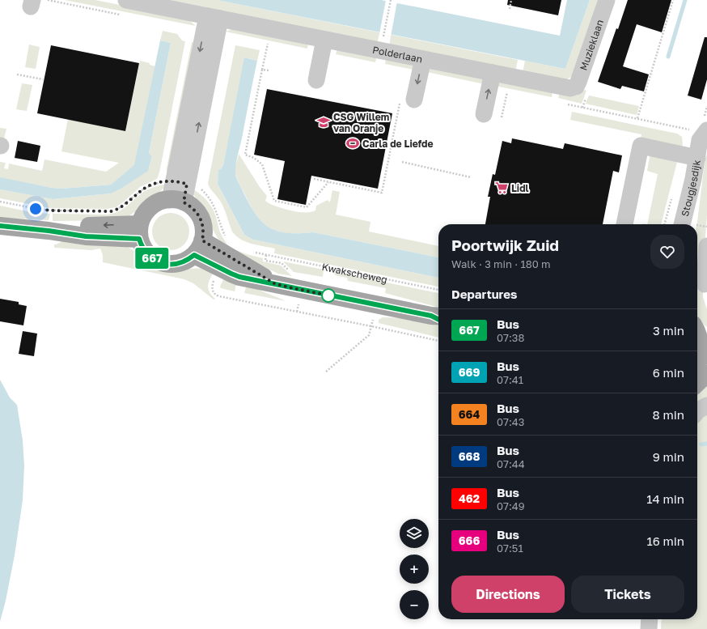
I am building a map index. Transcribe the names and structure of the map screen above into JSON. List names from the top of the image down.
{
  "streets": {
    "street": ["Muzieklaan", "Polderlaan", "Stougjesdijk"],
    "path": ["Kwakscheweg"]
  },
  "crossings": [
    ["Muzieklaan", "Polderlaan"]
  ],
  "places": {
    "school or university": ["CSG Willem van Oranje"],
    "sports": ["Carla de Liefde"],
    "supermarket": ["Lidl"]
  },
  "lines": ["bus line 667"],
  "page": {
    "on_map": "667",
    "heading": [
      ["Poortwijk Zuid", "Walk · 3 min · 180 m"],
      "Departures"
    ],
    "list": [
      {
        "mark": "667",
        "name": "Bus",
        "note": "07:38",
        "value": "3 min"
      },
      {
        "mark": "669",
        "name": "Bus",
        "note": "07:41",
        "value": "6 min"
      },
      {
        "mark": "664",
        "name": "Bus",
        "note": "07:43",
        "value": "8 min"
      },
      {
        "mark": "668",
        "name": "Bus",
        "note": "07:44",
        "value": "9 min"
      },
      {
        "mark": "462",
        "name": "Bus",
        "note": "07:49",
        "value": "14 min"
      },
      {
        "mark": "666",
        "name": "Bus",
        "note": "07:51",
        "value": "16 min"
      }
    ],
    "map_buttons": ["+", "−"],
    "buttons": ["Directions", "Tickets"]
  }
}
